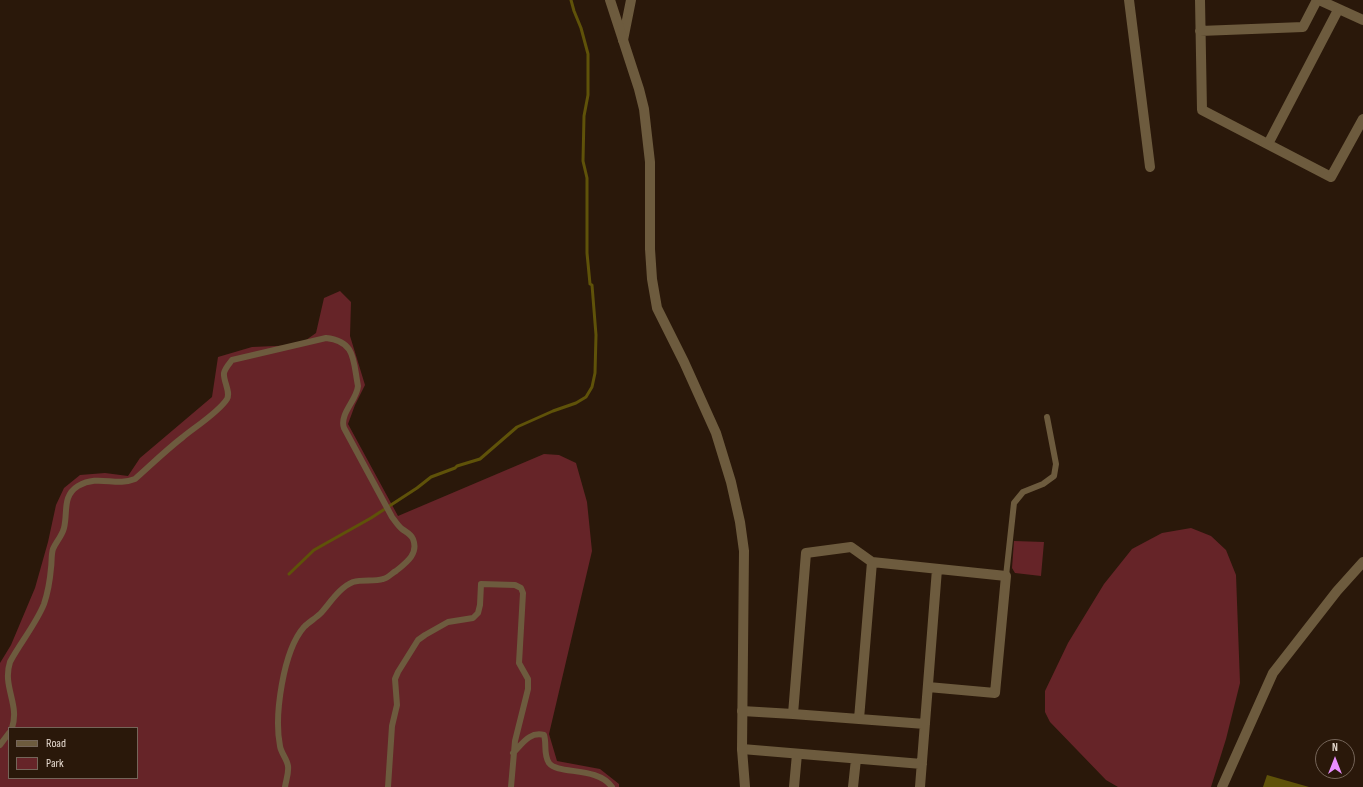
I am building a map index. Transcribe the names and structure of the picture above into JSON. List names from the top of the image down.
{
  "legend": ["Road", "Park"],
  "north": "top"
}
